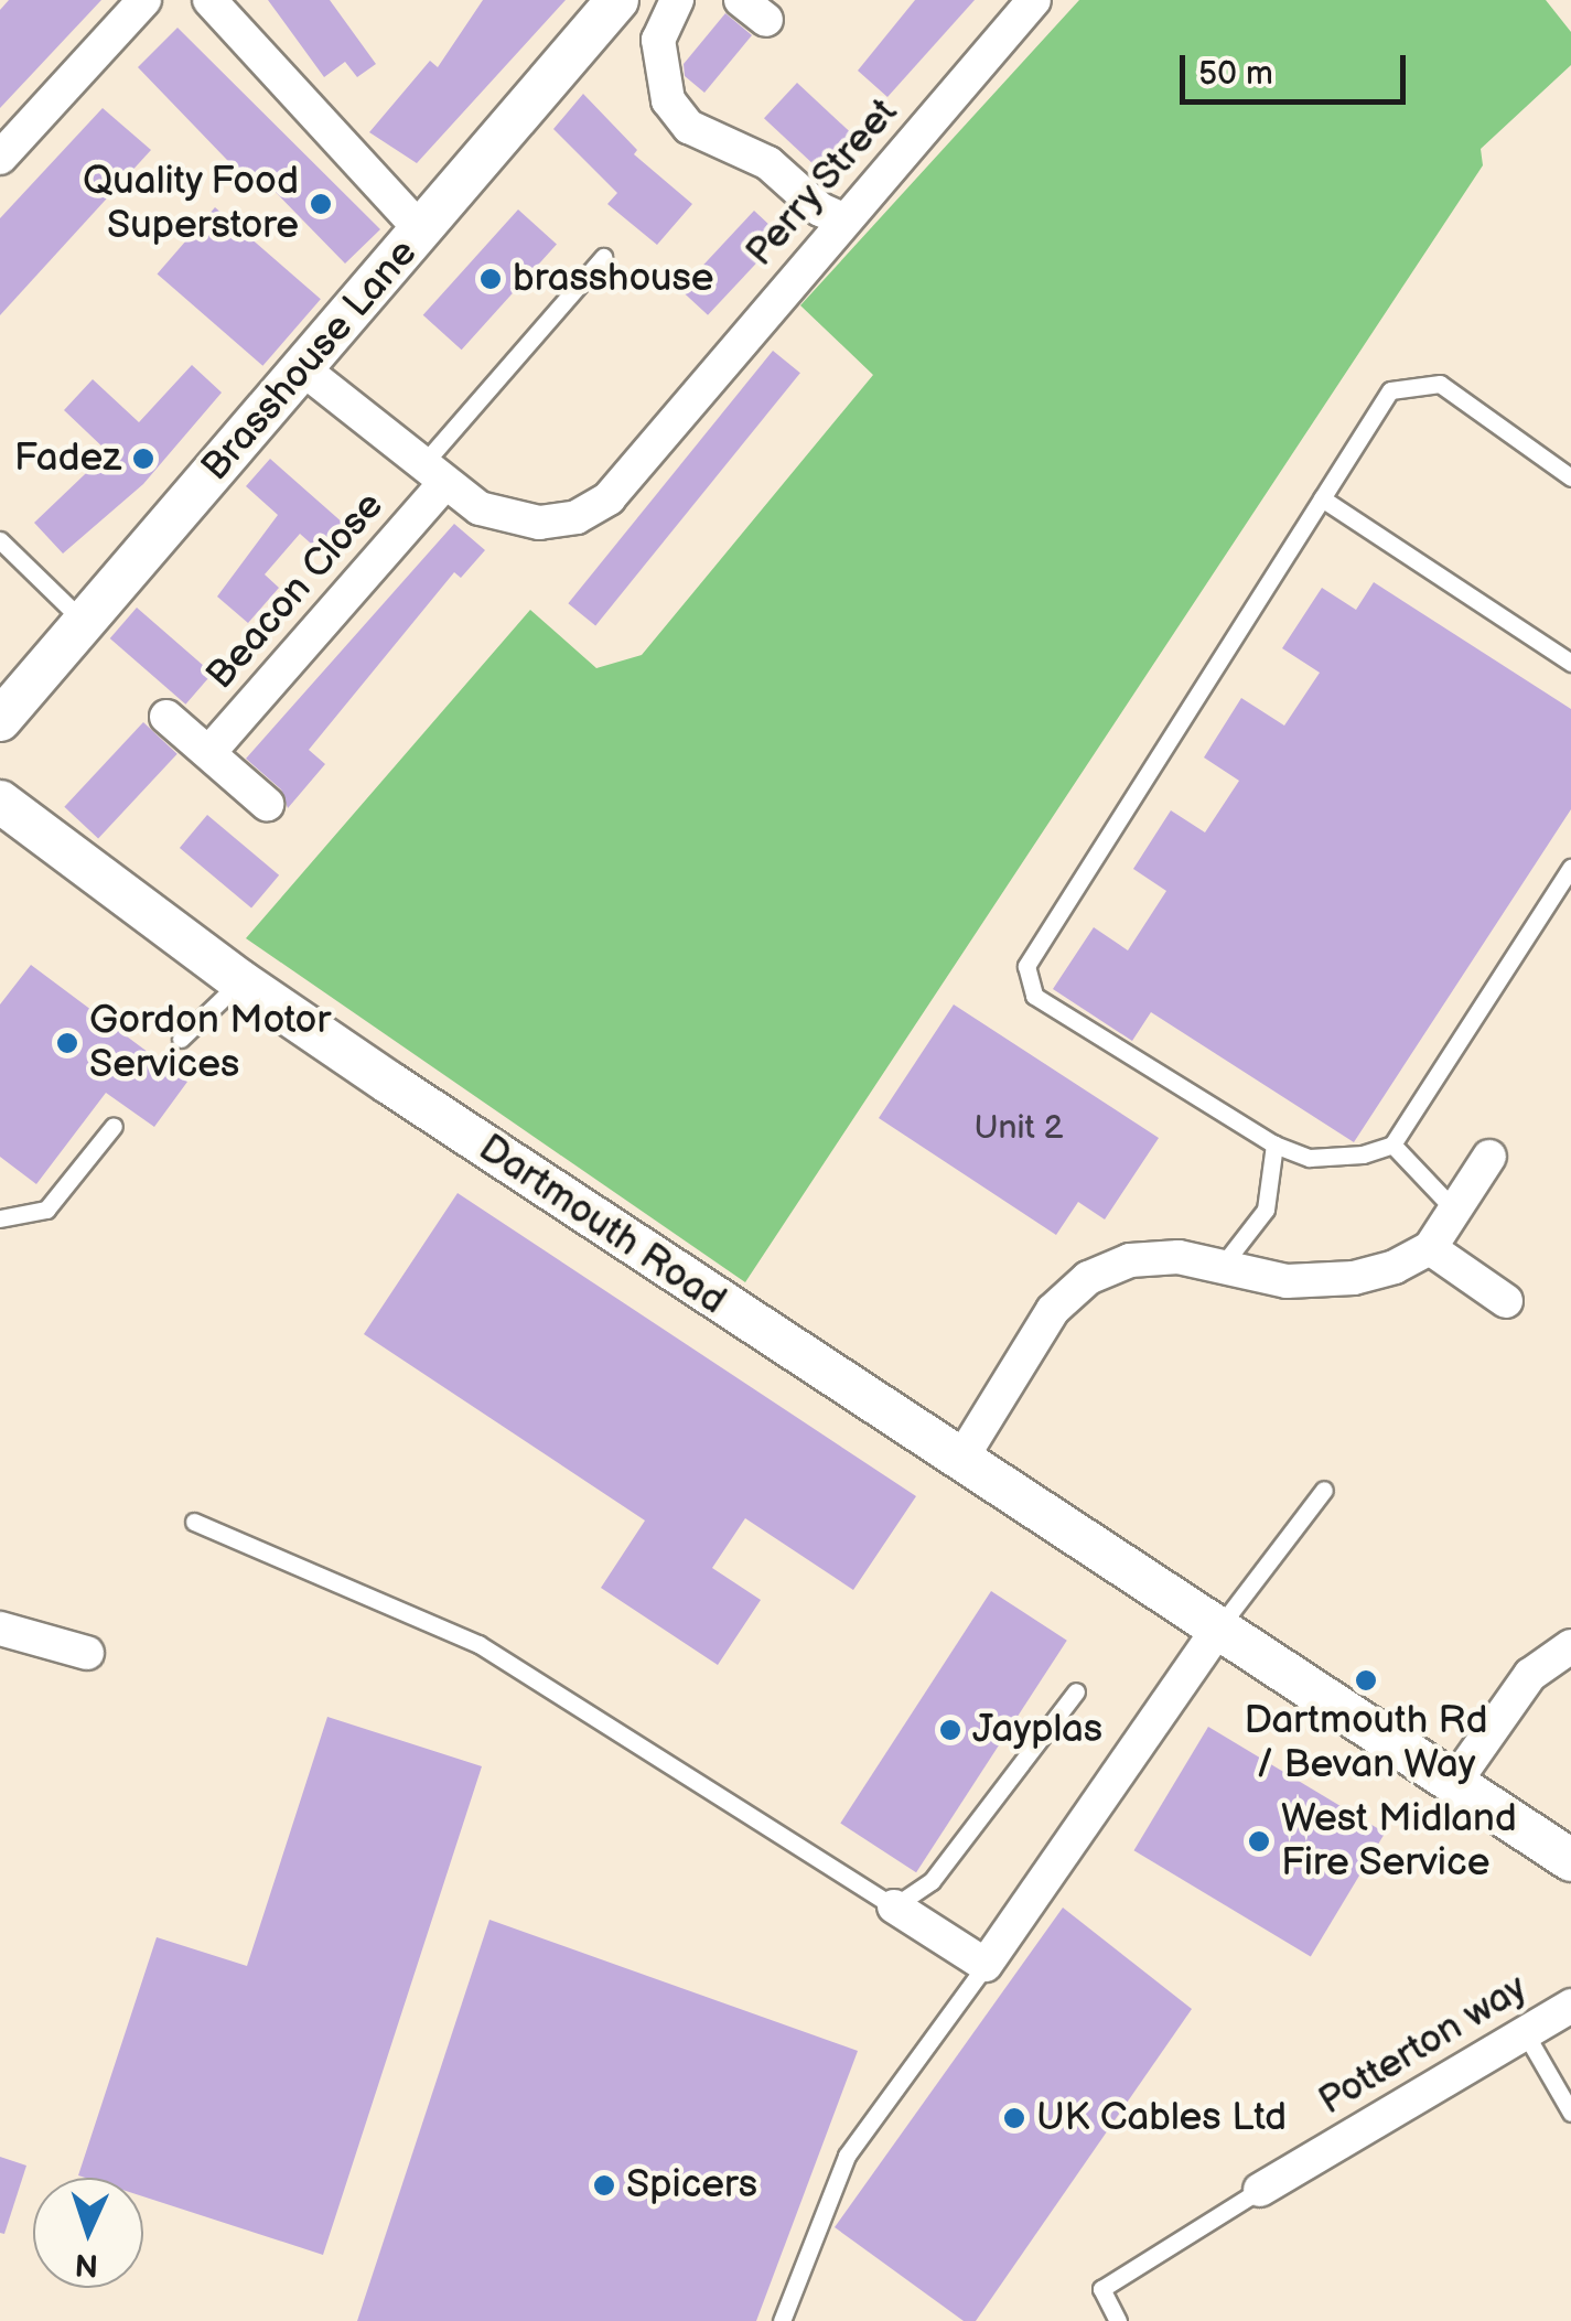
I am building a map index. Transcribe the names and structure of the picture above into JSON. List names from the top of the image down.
{
  "streets": {
    "street": [
      "Perry Street",
      "Brasshouse Lane",
      "Beacon Close",
      "Dartmouth Road",
      "Potterton way"
    ]
  },
  "crossings": [
    ["Perry Street", "Brasshouse Lane"],
    ["Perry Street", "Beacon Close"]
  ],
  "places": [
    "Quality Food Superstore",
    "brasshouse",
    "Fadez",
    "Gordon Motor Services",
    "Dartmouth Rd / Bevan Way",
    "Jayplas",
    "West Midland Fire Service",
    "UK Cables Ltd",
    "Spicers"
  ],
  "house_numbers": ["Unit 2"],
  "scale_bar": "50 m",
  "north": "bottom"
}
